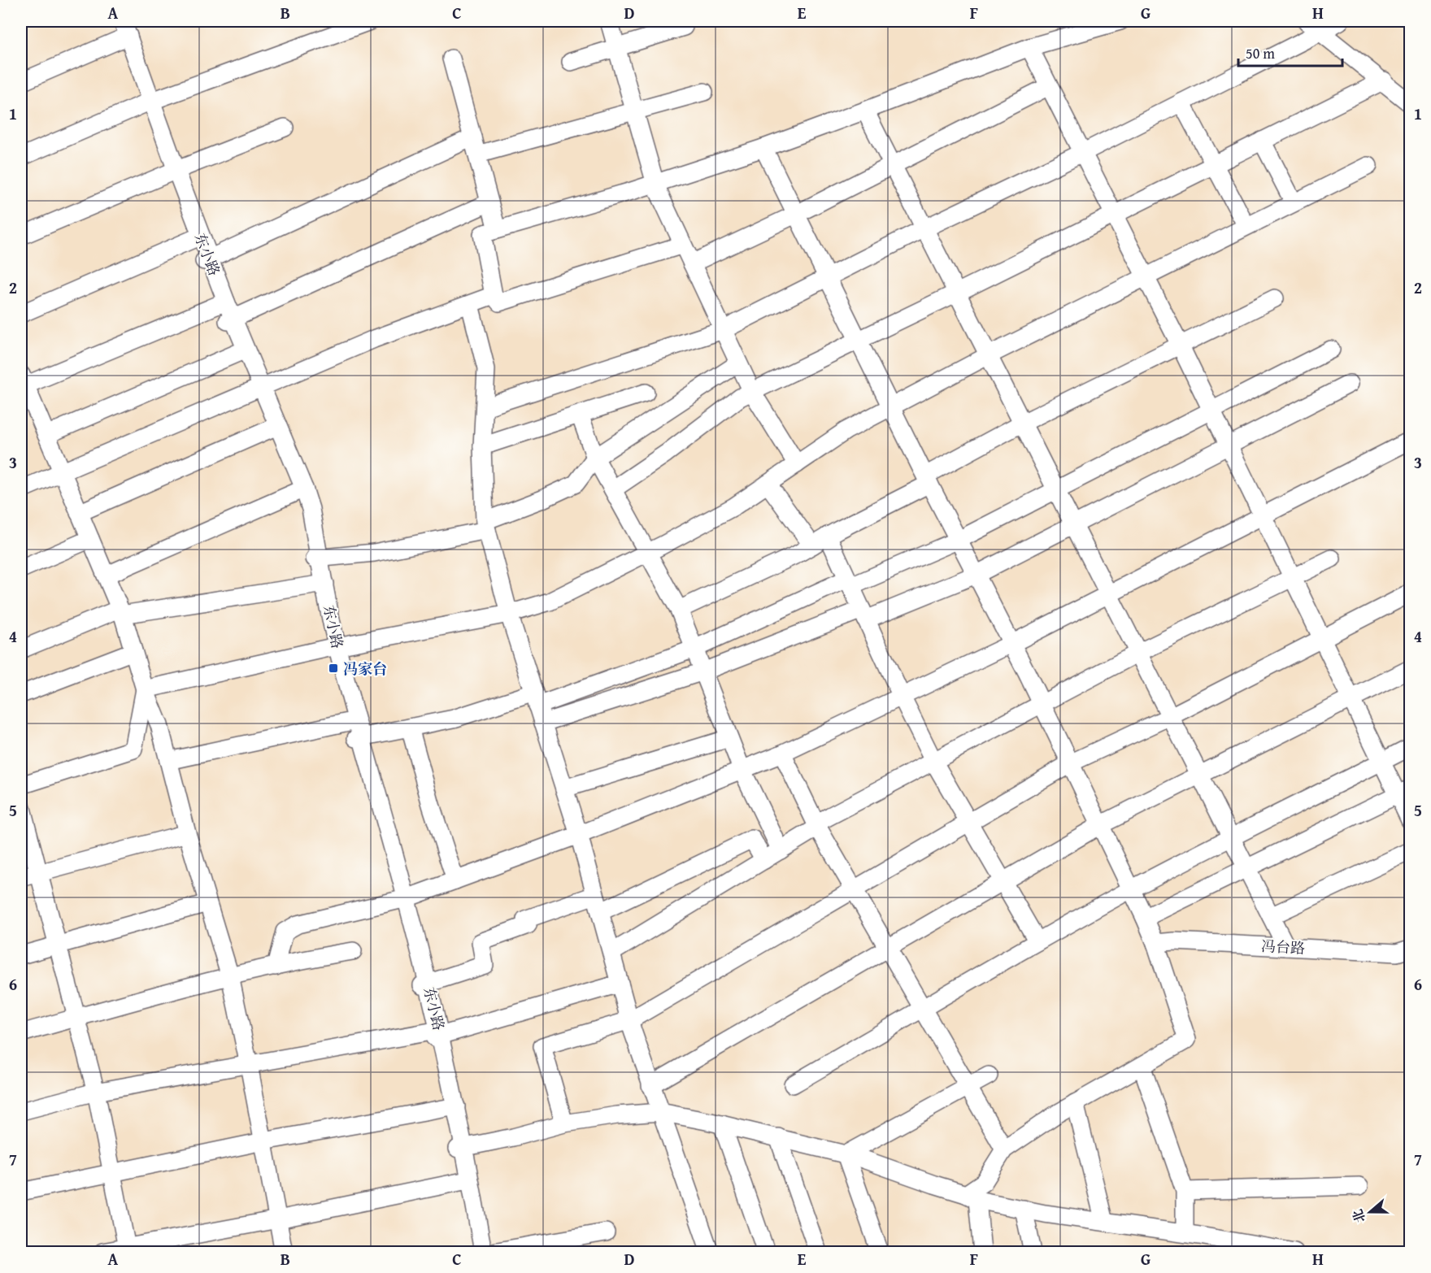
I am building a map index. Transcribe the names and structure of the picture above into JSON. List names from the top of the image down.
{
  "streets": {
    "street": ["东小路", "冯台路"]
  },
  "places": {
    "transit": ["冯家台"]
  },
  "scale_bar": "50 m",
  "north": "left",
  "grid": {
    "columns": [
      "A",
      "B",
      "C",
      "D",
      "E",
      "F",
      "G",
      "H"
    ],
    "rows": [
      "1",
      "2",
      "3",
      "4",
      "5",
      "6",
      "7"
    ]
  }
}
